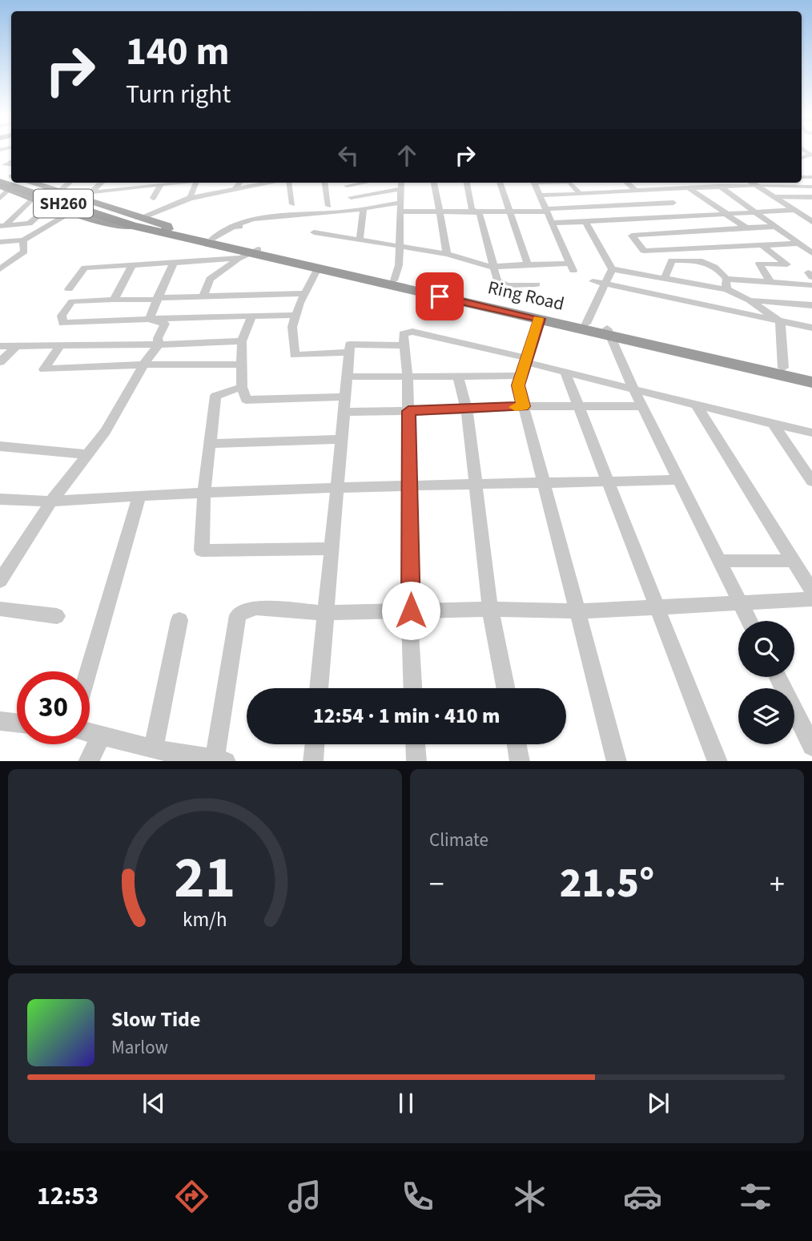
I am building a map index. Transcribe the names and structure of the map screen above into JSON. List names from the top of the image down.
{
  "streets": {
    "highway": ["SH260", "Ring Road"]
  },
  "crossings": [
    ["SH260", "Ring Road"]
  ],
  "page": {
    "turn": ["140 m", "Turn right"],
    "limit": "30",
    "trip": "12:54 · 1 min · 410 m",
    "tile": "Climate",
    "heat": ["−", "21.5°", "+"],
    "song": ["Slow Tide", "Marlow"],
    "tabs": "12:53",
    "gauge": ["21", "km/h"]
  }
}
